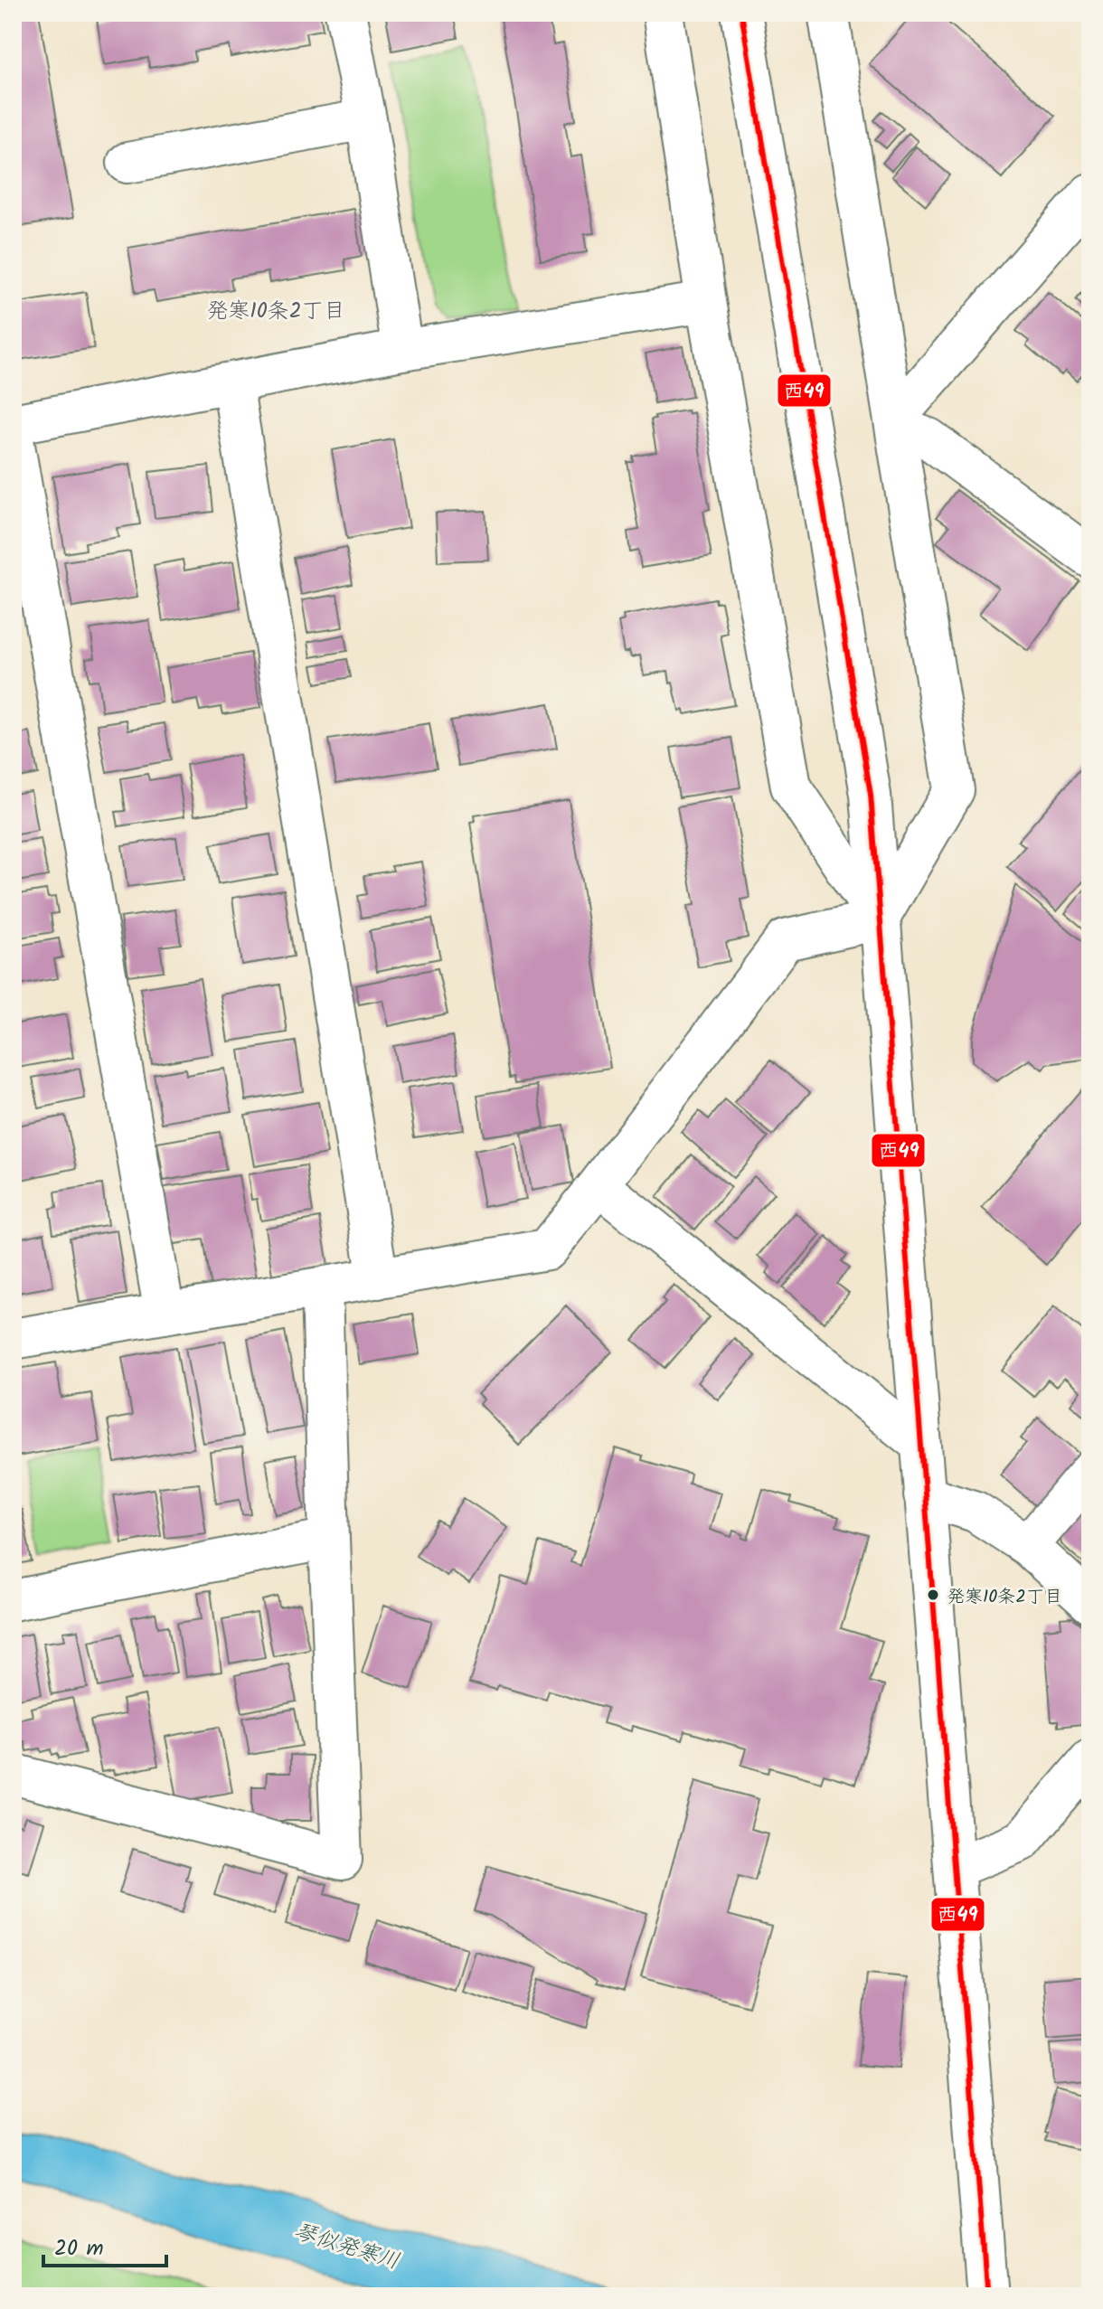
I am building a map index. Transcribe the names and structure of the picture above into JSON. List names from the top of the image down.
{
  "districts": ["発寒10条2丁目"],
  "water": ["琴似発寒川"],
  "places": ["発寒10条2丁目"],
  "lines": ["transit line 西49"],
  "scale_bar": "20 m"
}
